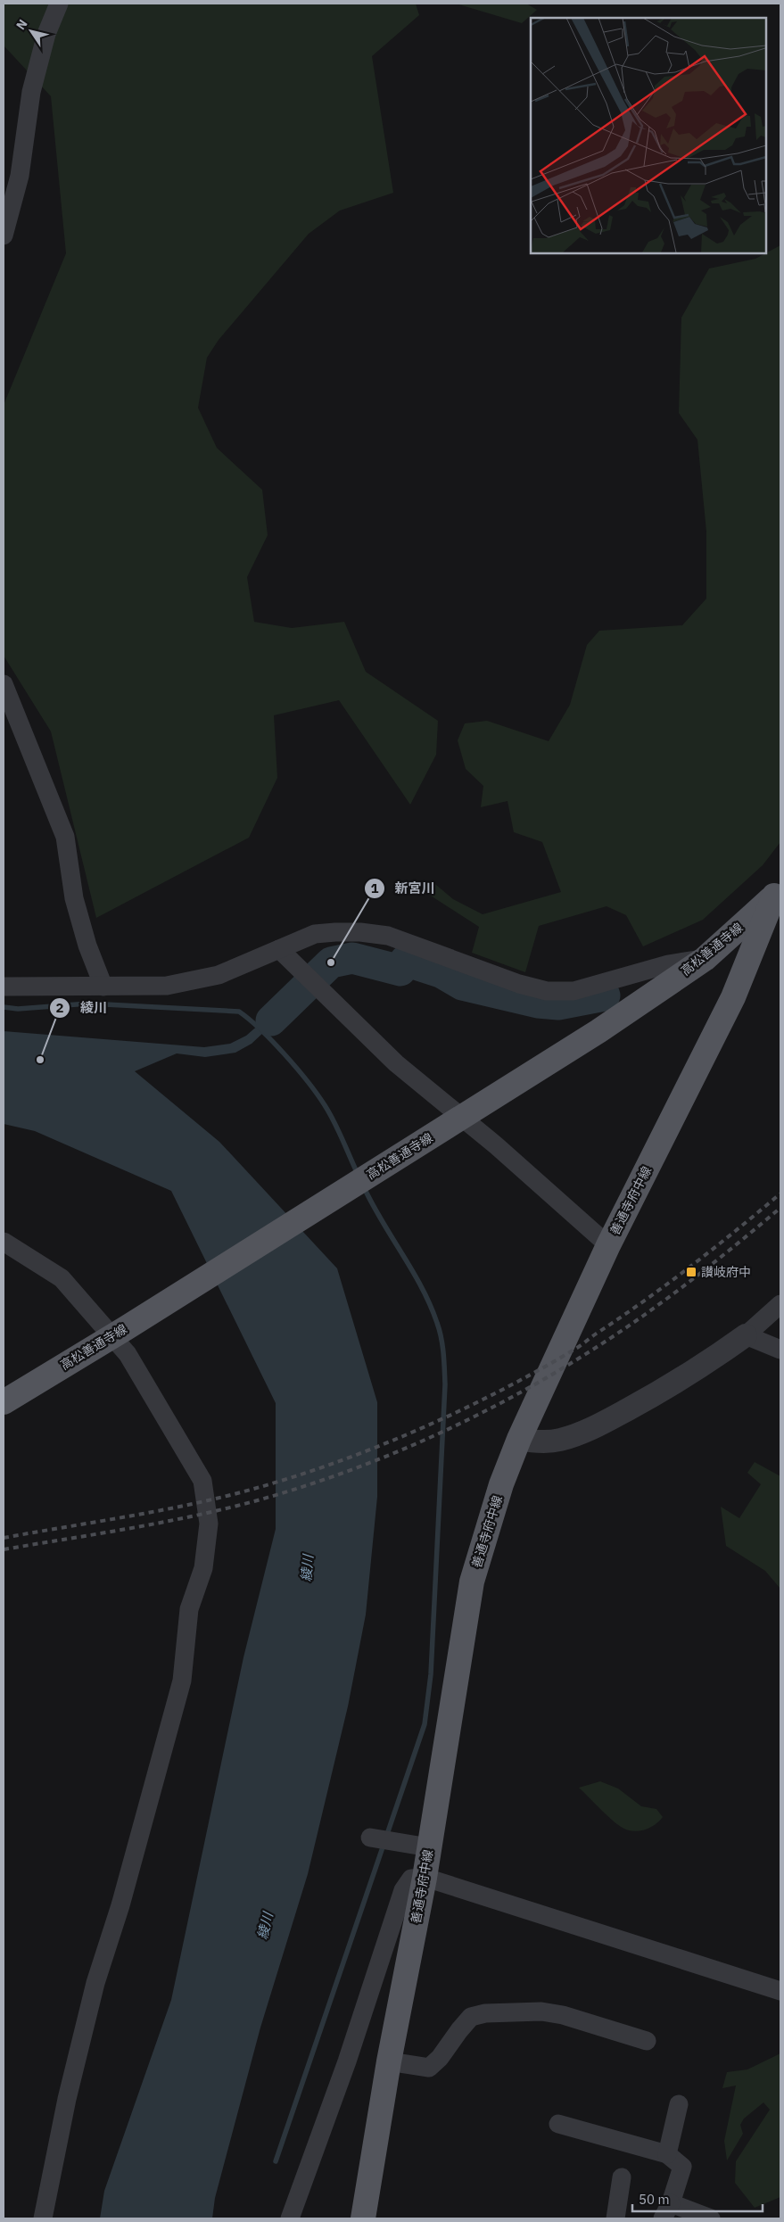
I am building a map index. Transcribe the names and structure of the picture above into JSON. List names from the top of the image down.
{
  "streets": {
    "main road": ["高松善通寺線", "善通寺府中線"]
  },
  "crossings": [
    ["高松善通寺線", "善通寺府中線"]
  ],
  "water": ["綾川"],
  "places": {
    "other": ["新宮川", "綾川"],
    "transit": ["讃岐府中"]
  },
  "scale_bar": "50 m",
  "north": "top left"
}
